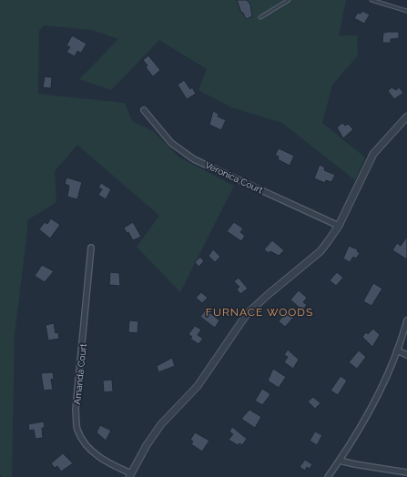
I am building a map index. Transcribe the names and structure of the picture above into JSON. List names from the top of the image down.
{
  "streets": {
    "street": ["Veronica Court", "Amanda Court"]
  },
  "districts": ["FURNACE WOODS"]
}
